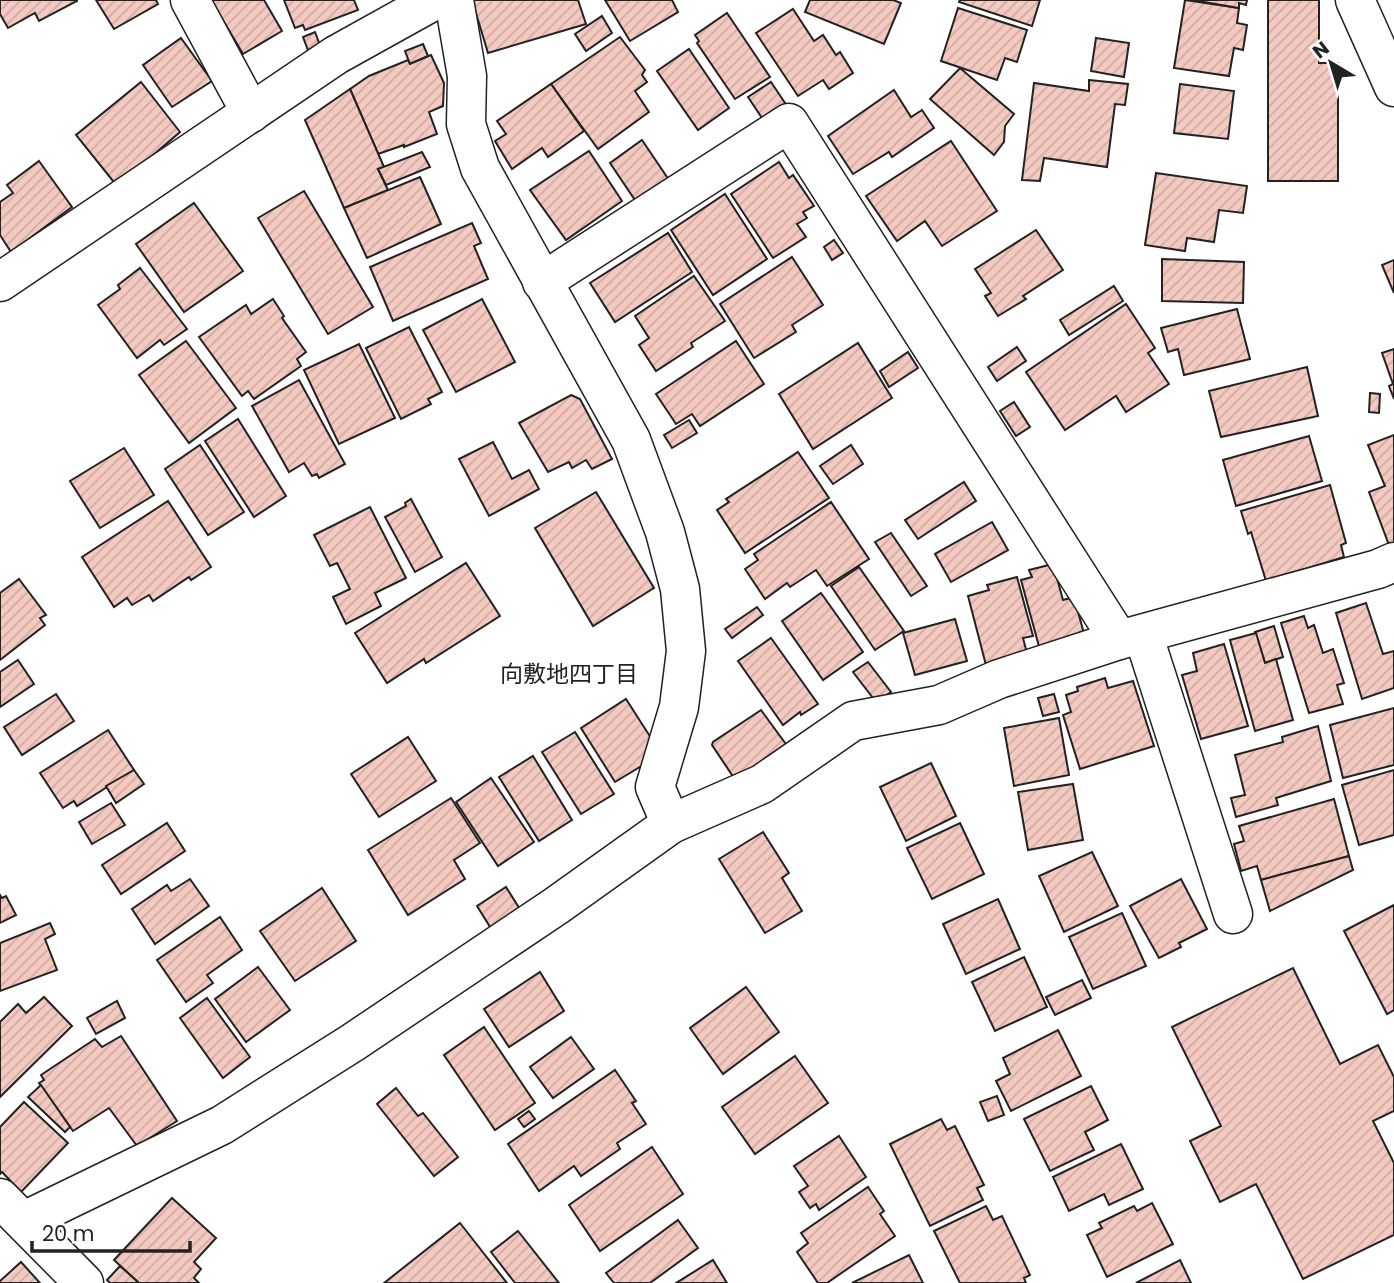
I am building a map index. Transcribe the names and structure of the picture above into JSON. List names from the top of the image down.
{
  "districts": ["向敷地四丁目"],
  "scale_bar": "20 m",
  "north": "top left"
}
